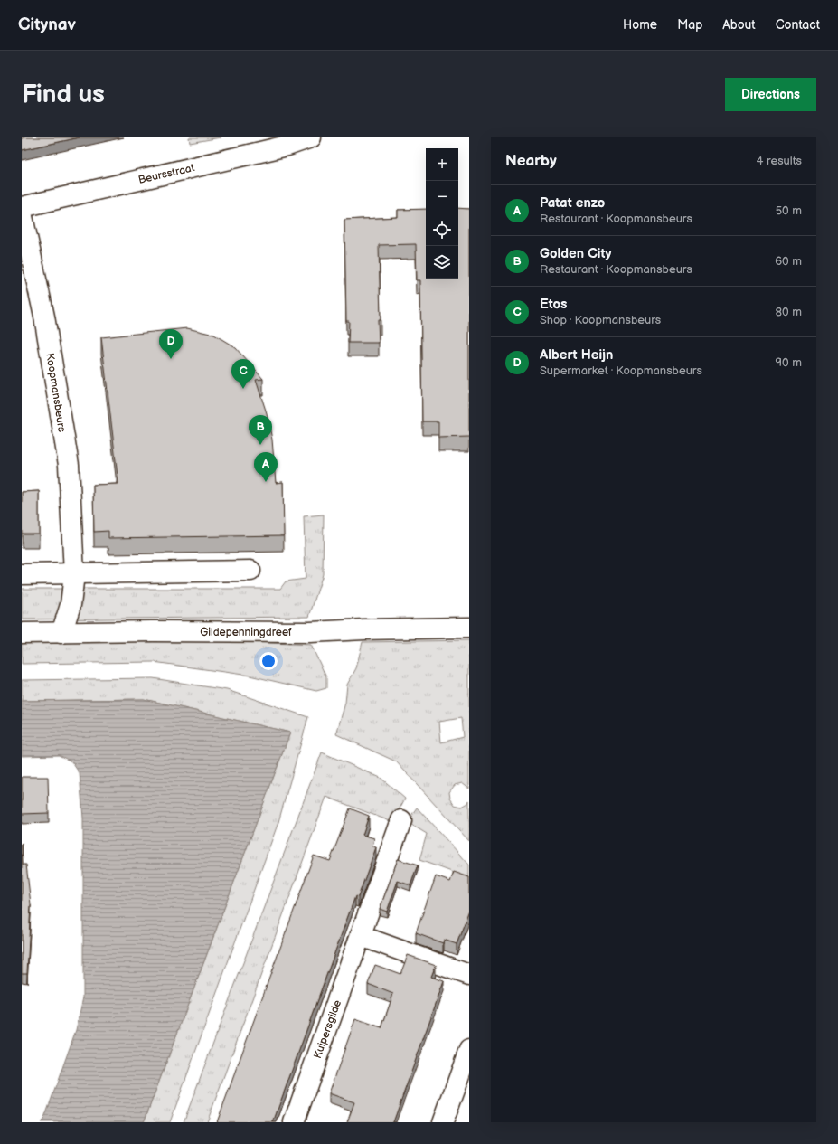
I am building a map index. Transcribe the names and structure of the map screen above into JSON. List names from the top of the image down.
{
  "streets": {
    "street": [
      "Beursstraat",
      "Koopmansbeurs",
      "Gildepenningdreef",
      "Kuipersgilde"
    ]
  },
  "crossings": [
    ["Koopmansbeurs", "Gildepenningdreef"]
  ],
  "page": {
    "header": "Citynav",
    "nav": [
      "Home",
      "Map",
      "About",
      "Contact"
    ],
    "buttons": "Directions",
    "title": "Find us",
    "heading": ["Nearby", "4 results"],
    "map_buttons": ["+", "−"],
    "list": [
      {
        "mark": "A",
        "name": "Patat enzo",
        "note": "Restaurant · Koopmansbeurs",
        "value": "50 m"
      },
      {
        "mark": "B",
        "name": "Golden City",
        "note": "Restaurant · Koopmansbeurs",
        "value": "60 m"
      },
      {
        "mark": "C",
        "name": "Etos",
        "note": "Shop · Koopmansbeurs",
        "value": "80 m"
      },
      {
        "mark": "D",
        "name": "Albert Heijn",
        "note": "Supermarket · Koopmansbeurs",
        "value": "90 m"
      }
    ],
    "pins": [
      "D",
      "C",
      "B",
      "A"
    ]
  }
}
